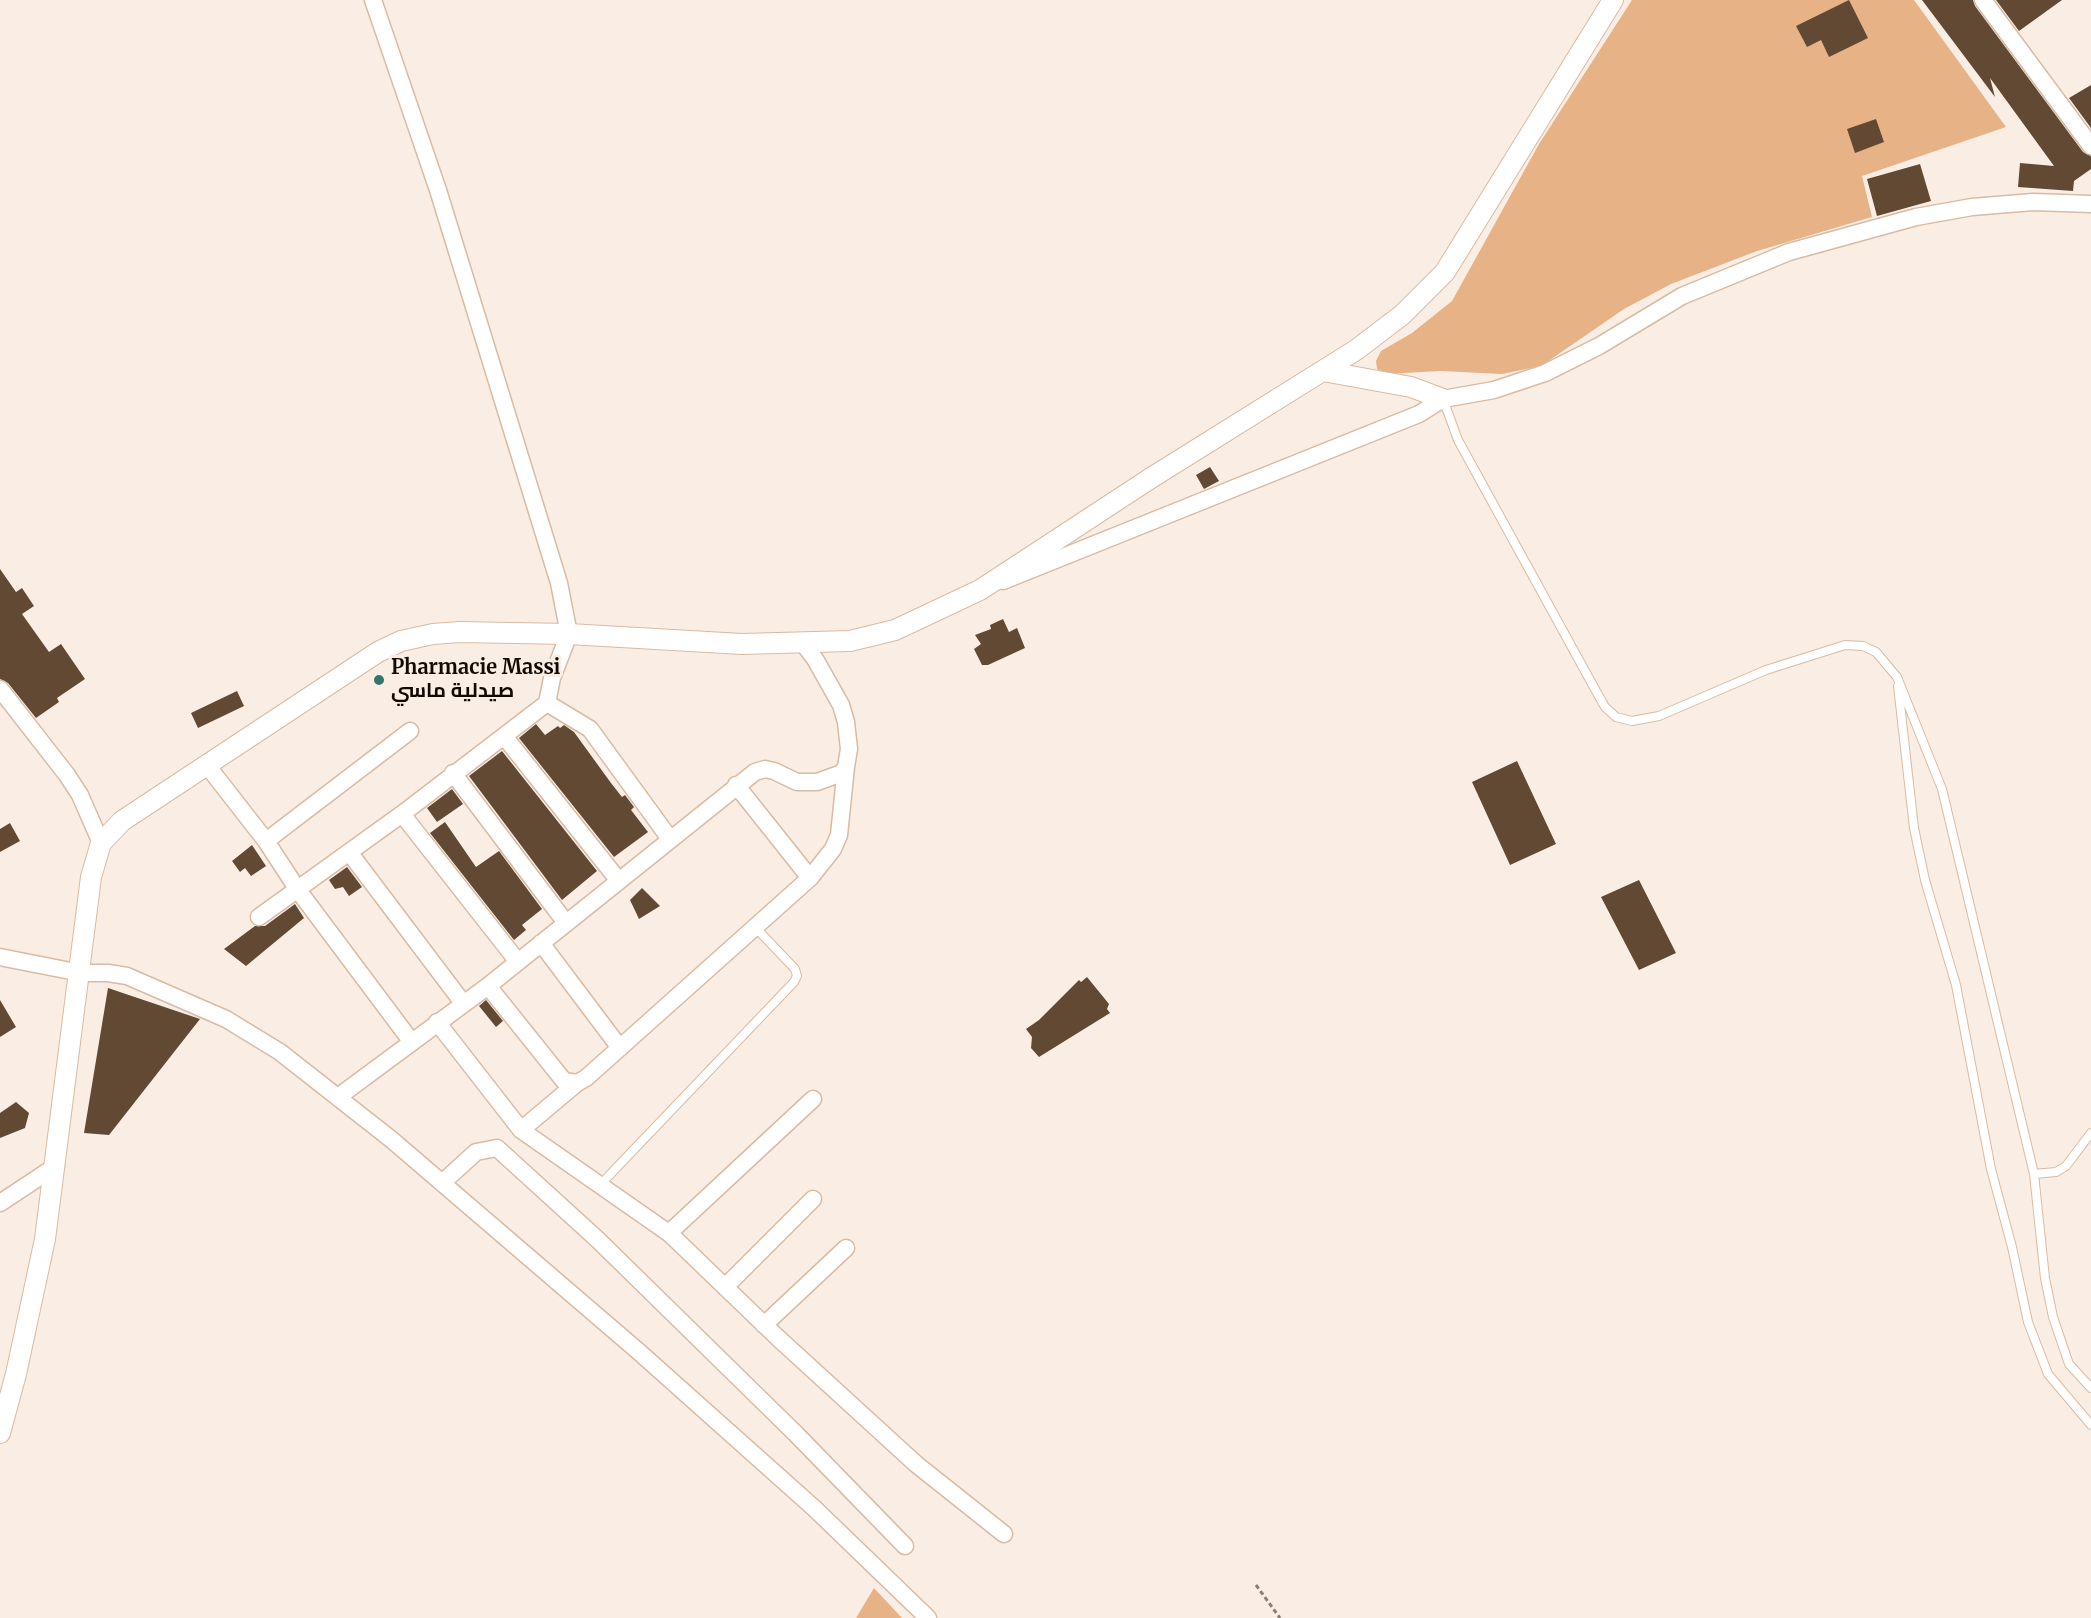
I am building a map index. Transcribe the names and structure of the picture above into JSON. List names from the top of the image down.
{
  "places": ["Pharmacie Massi صيدلية ماسي"]
}
